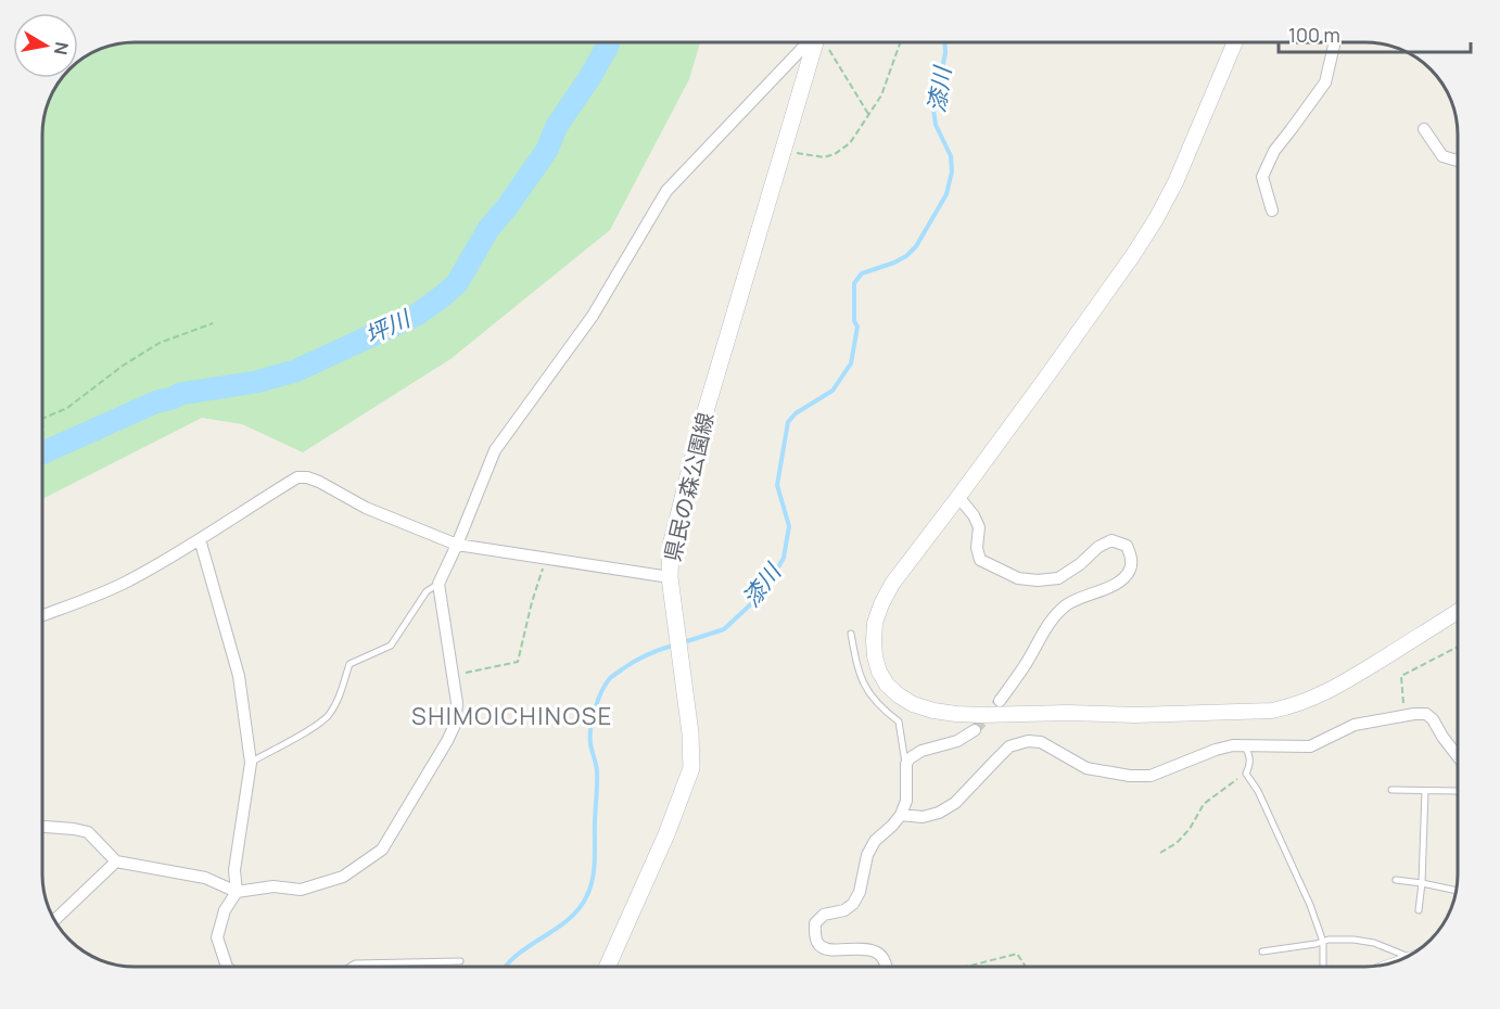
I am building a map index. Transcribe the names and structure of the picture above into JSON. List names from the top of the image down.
{
  "streets": {
    "main road": ["県民の森公園線"]
  },
  "districts": ["SHIMOICHINOSE"],
  "water": ["漆川", "坪川"],
  "scale_bar": "100 m",
  "north": "right"
}
